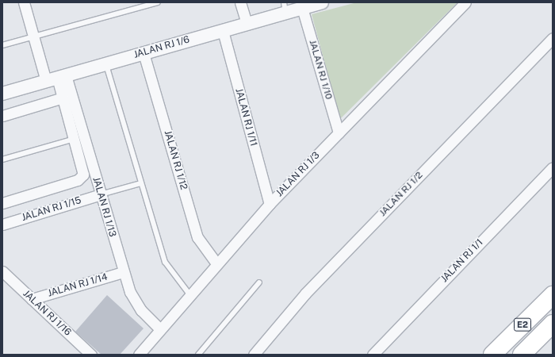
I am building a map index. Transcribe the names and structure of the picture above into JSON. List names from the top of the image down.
{
  "streets": {
    "highway": ["E2"],
    "street": [
      "JALAN RJ 1/6",
      "JALAN RJ 1/10",
      "JALAN RJ 1/11",
      "JALAN RJ 1/12",
      "JALAN RJ 1/3",
      "JALAN RJ 1/2",
      "JALAN RJ 1/13",
      "JALAN RJ 1/15",
      "JALAN RJ 1/1",
      "JALAN RJ 1/14",
      "JALAN RJ 1/16"
    ]
  },
  "crossings": [
    ["JALAN RJ 1/6", "JALAN RJ 1/10"],
    ["JALAN RJ 1/6", "JALAN RJ 1/11"],
    ["JALAN RJ 1/6", "JALAN RJ 1/12"],
    ["JALAN RJ 1/6", "JALAN RJ 1/13"],
    ["JALAN RJ 1/10", "JALAN RJ 1/3"],
    ["JALAN RJ 1/11", "JALAN RJ 1/3"],
    ["JALAN RJ 1/12", "JALAN RJ 1/3"],
    ["JALAN RJ 1/3", "JALAN RJ 1/13"],
    ["JALAN RJ 1/13", "JALAN RJ 1/15"],
    ["JALAN RJ 1/13", "JALAN RJ 1/14"],
    ["JALAN RJ 1/14", "JALAN RJ 1/16"]
  ]
}
